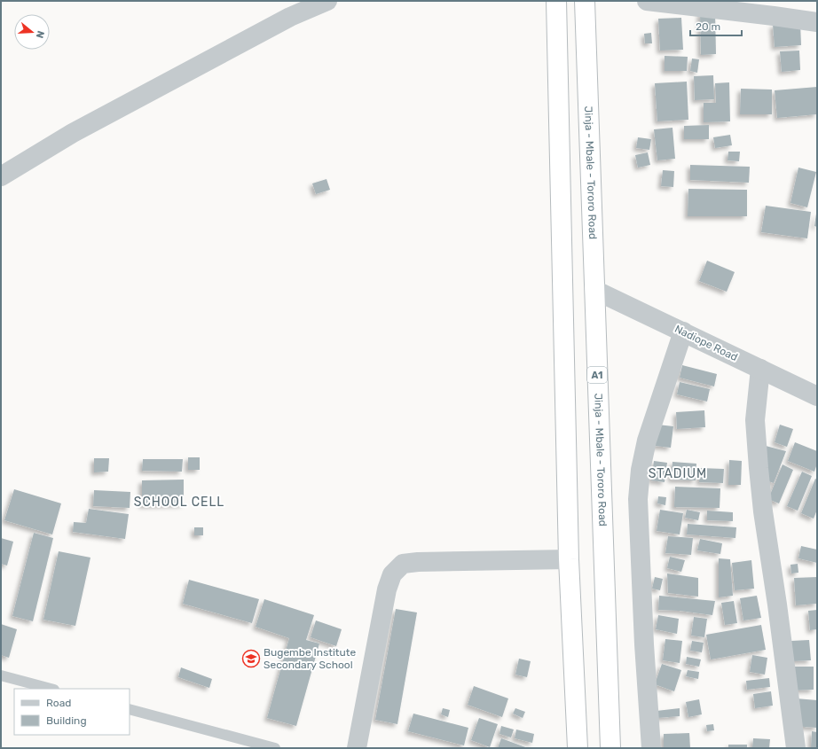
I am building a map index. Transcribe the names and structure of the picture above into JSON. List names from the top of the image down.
{
  "streets": {
    "highway": ["Jinja - Mbale - Tororo Road", "A1"],
    "street": ["Nadiope Road"]
  },
  "crossings": [
    ["Jinja - Mbale - Tororo Road", "Nadiope Road"]
  ],
  "districts": ["STADIUM", "SCHOOL CELL"],
  "places": {
    "school or university": ["Bugembe Institute Secondary School"]
  },
  "legend": ["Road", "Building"],
  "scale_bar": "20 m",
  "north": "right"
}
